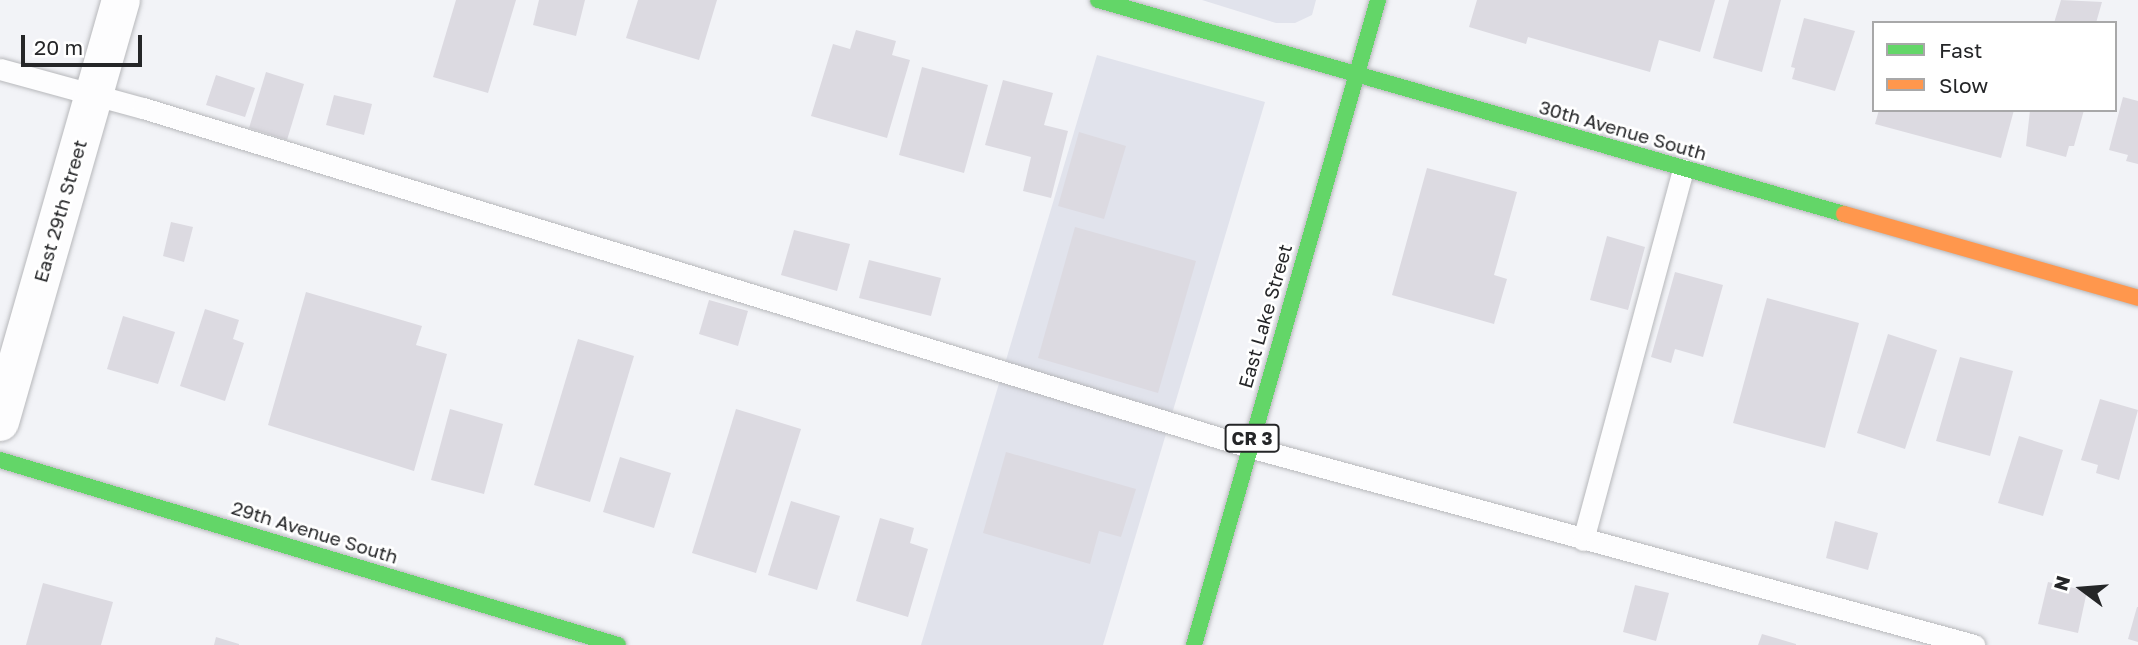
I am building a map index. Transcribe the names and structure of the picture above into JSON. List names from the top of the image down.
{
  "streets": {
    "street": [
      "30th Avenue South",
      "East 29th Street",
      "East Lake Street",
      "CR 3",
      "29th Avenue South"
    ]
  },
  "crossings": [
    ["30th Avenue South", "East Lake Street"]
  ],
  "legend": ["Fast", "Slow"],
  "scale_bar": "20 m",
  "north": "left"
}
